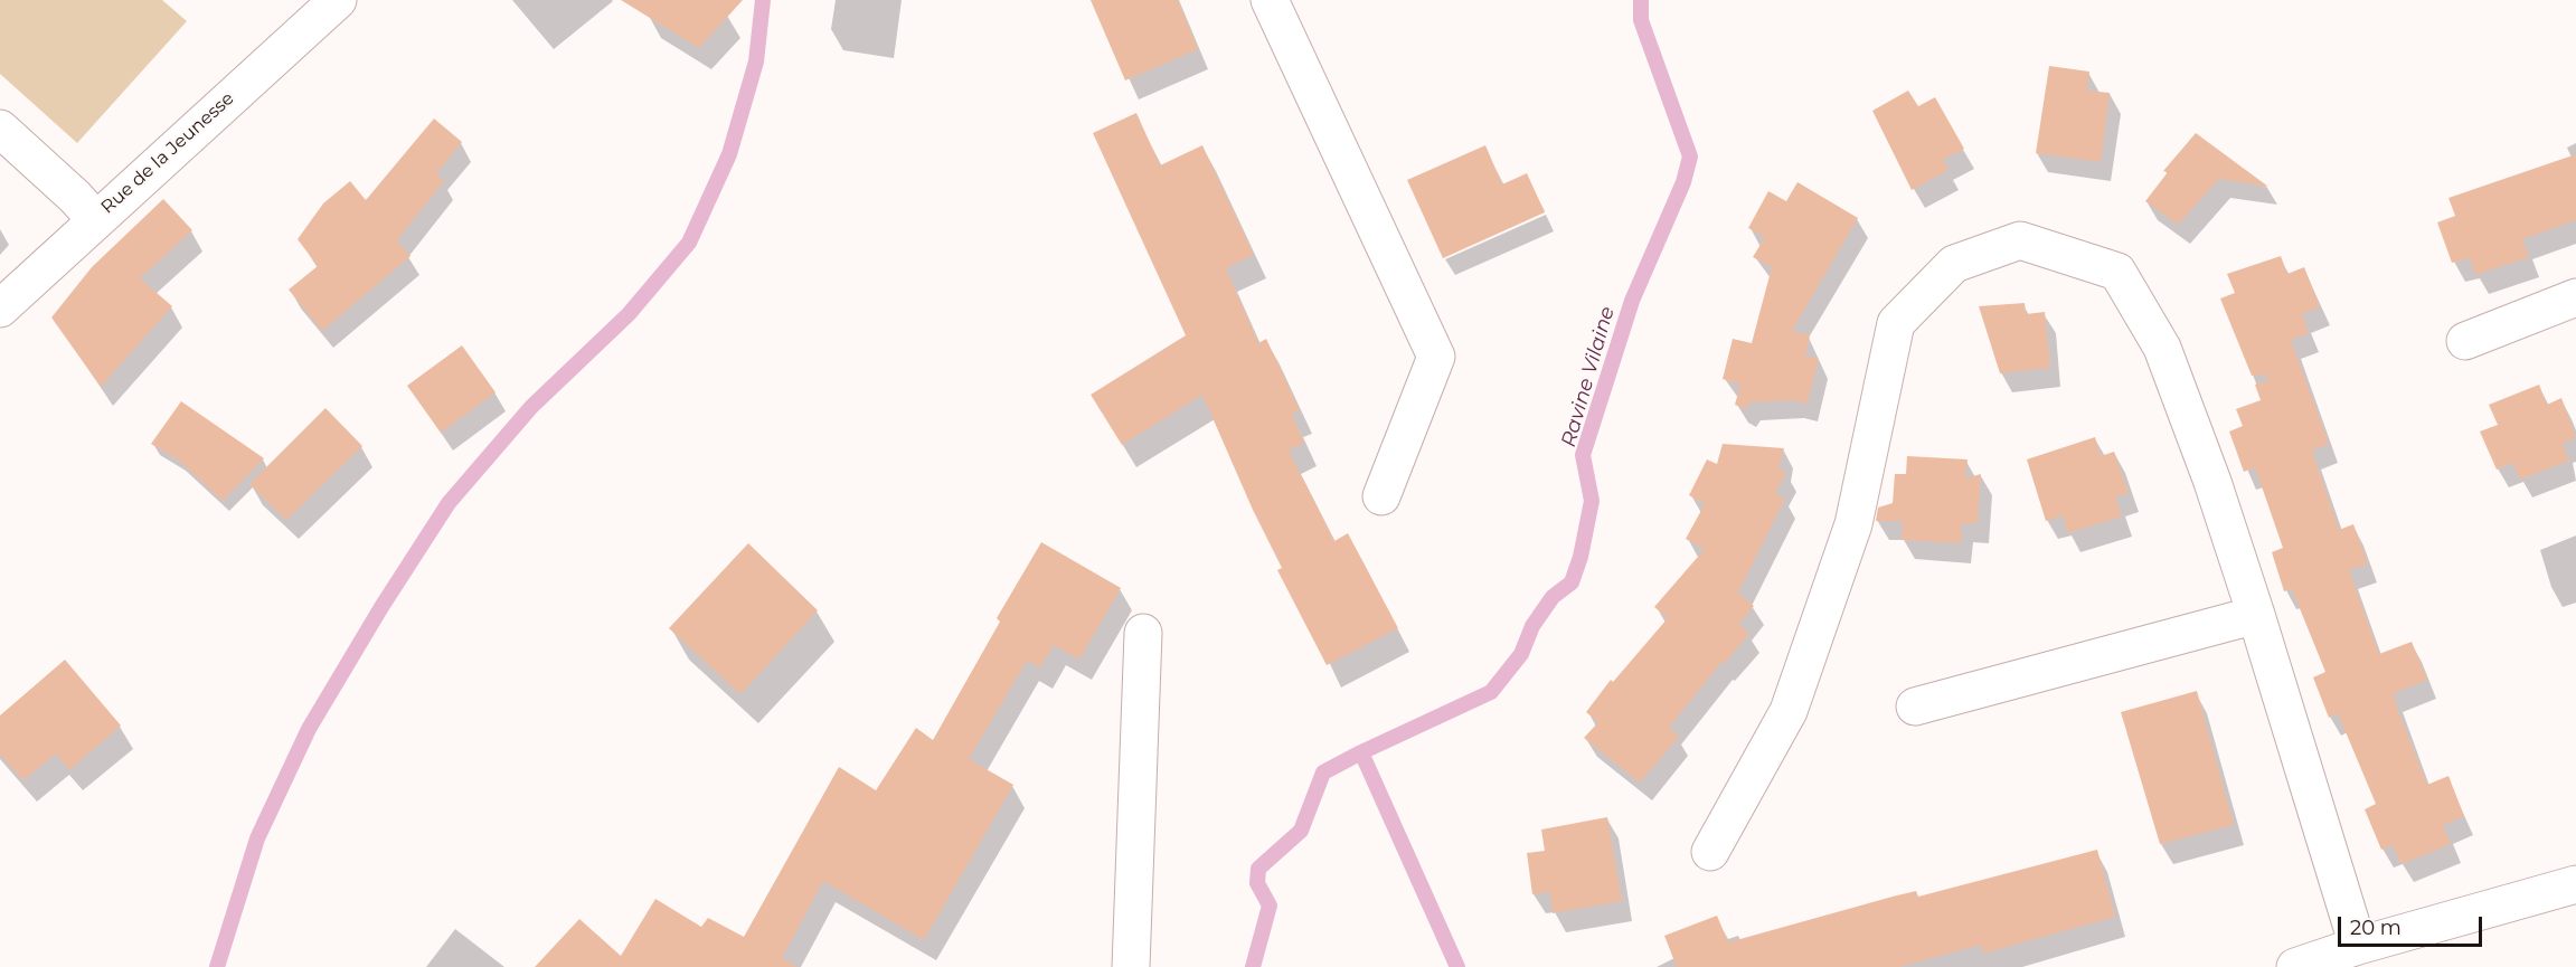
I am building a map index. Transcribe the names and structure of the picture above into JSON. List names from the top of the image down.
{
  "streets": {
    "street": ["Rue de la Jeunesse"]
  },
  "water": ["Ravine Vilaine"],
  "scale_bar": "20 m"
}
